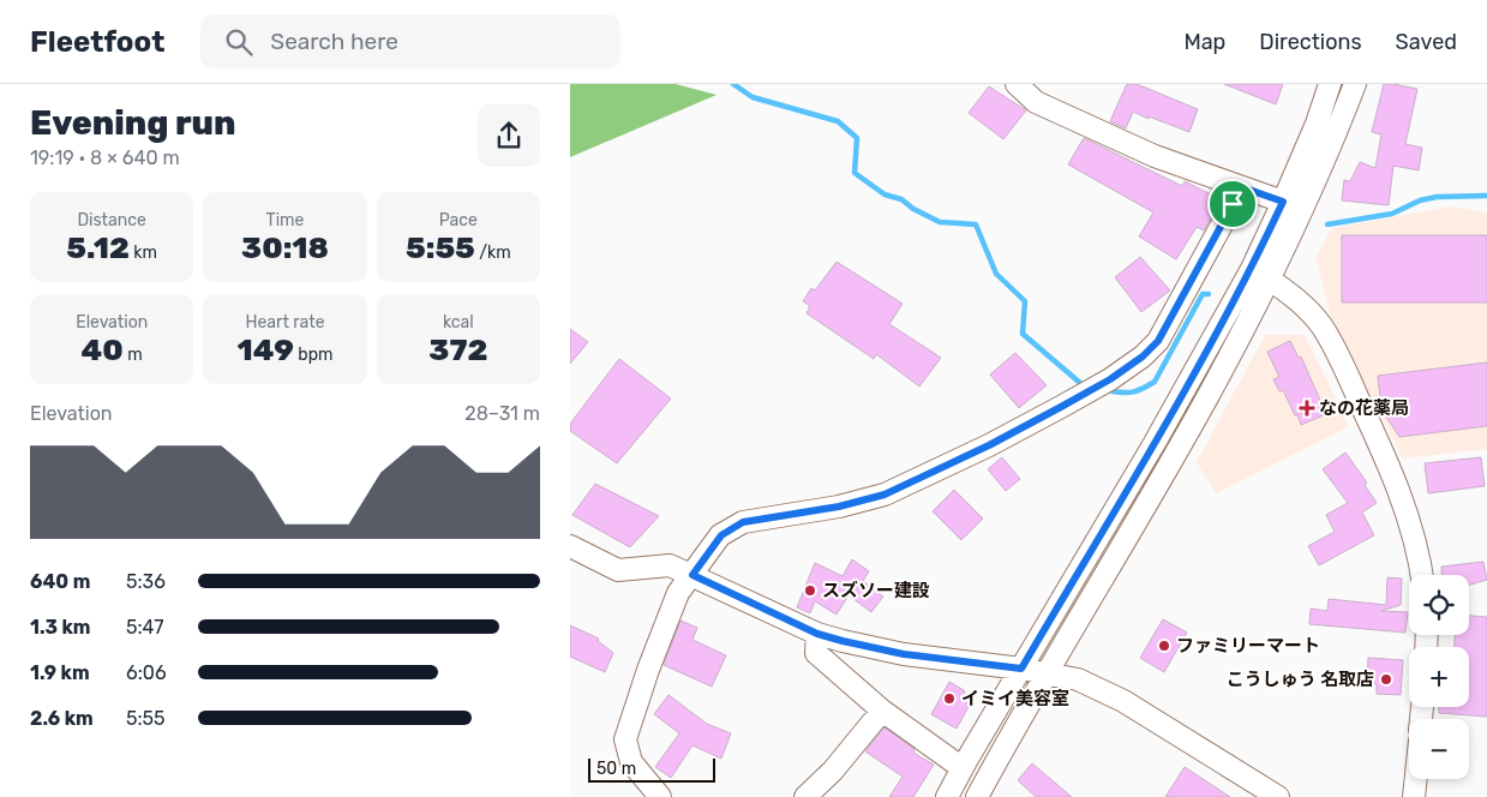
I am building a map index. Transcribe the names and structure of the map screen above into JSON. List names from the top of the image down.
{
  "places": {
    "health": ["なの花薬局"],
    "other": [
      "スズソー建設",
      "ファミリーマート",
      "こうしゅう 名取店",
      "イミイ美容室"
    ]
  },
  "scale_bar": "50 m",
  "page": {
    "header": "Fleetfoot",
    "search": "Search here",
    "nav": ["Map", "Directions", "Saved"],
    "heading": ["Evening run", "19:19 · 8 × 640 m"],
    "stats": [
      ["Distance", "5.12 km"],
      ["Time", "30:18"],
      ["Pace", "5:55 /km"],
      ["Elevation", "40 m"],
      ["Heart rate", "149 bpm"],
      ["kcal", "372"]
    ],
    "chart": ["Elevation", "28–31 m"],
    "list": [
      {
        "name": "640 m",
        "note": "5:36"
      },
      {
        "name": "1.3 km",
        "note": "5:47"
      },
      {
        "name": "1.9 km",
        "note": "6:06"
      },
      {
        "name": "2.6 km",
        "note": "5:55"
      }
    ],
    "map_buttons": ["+", "−"],
    "scale": "50 m"
  }
}
